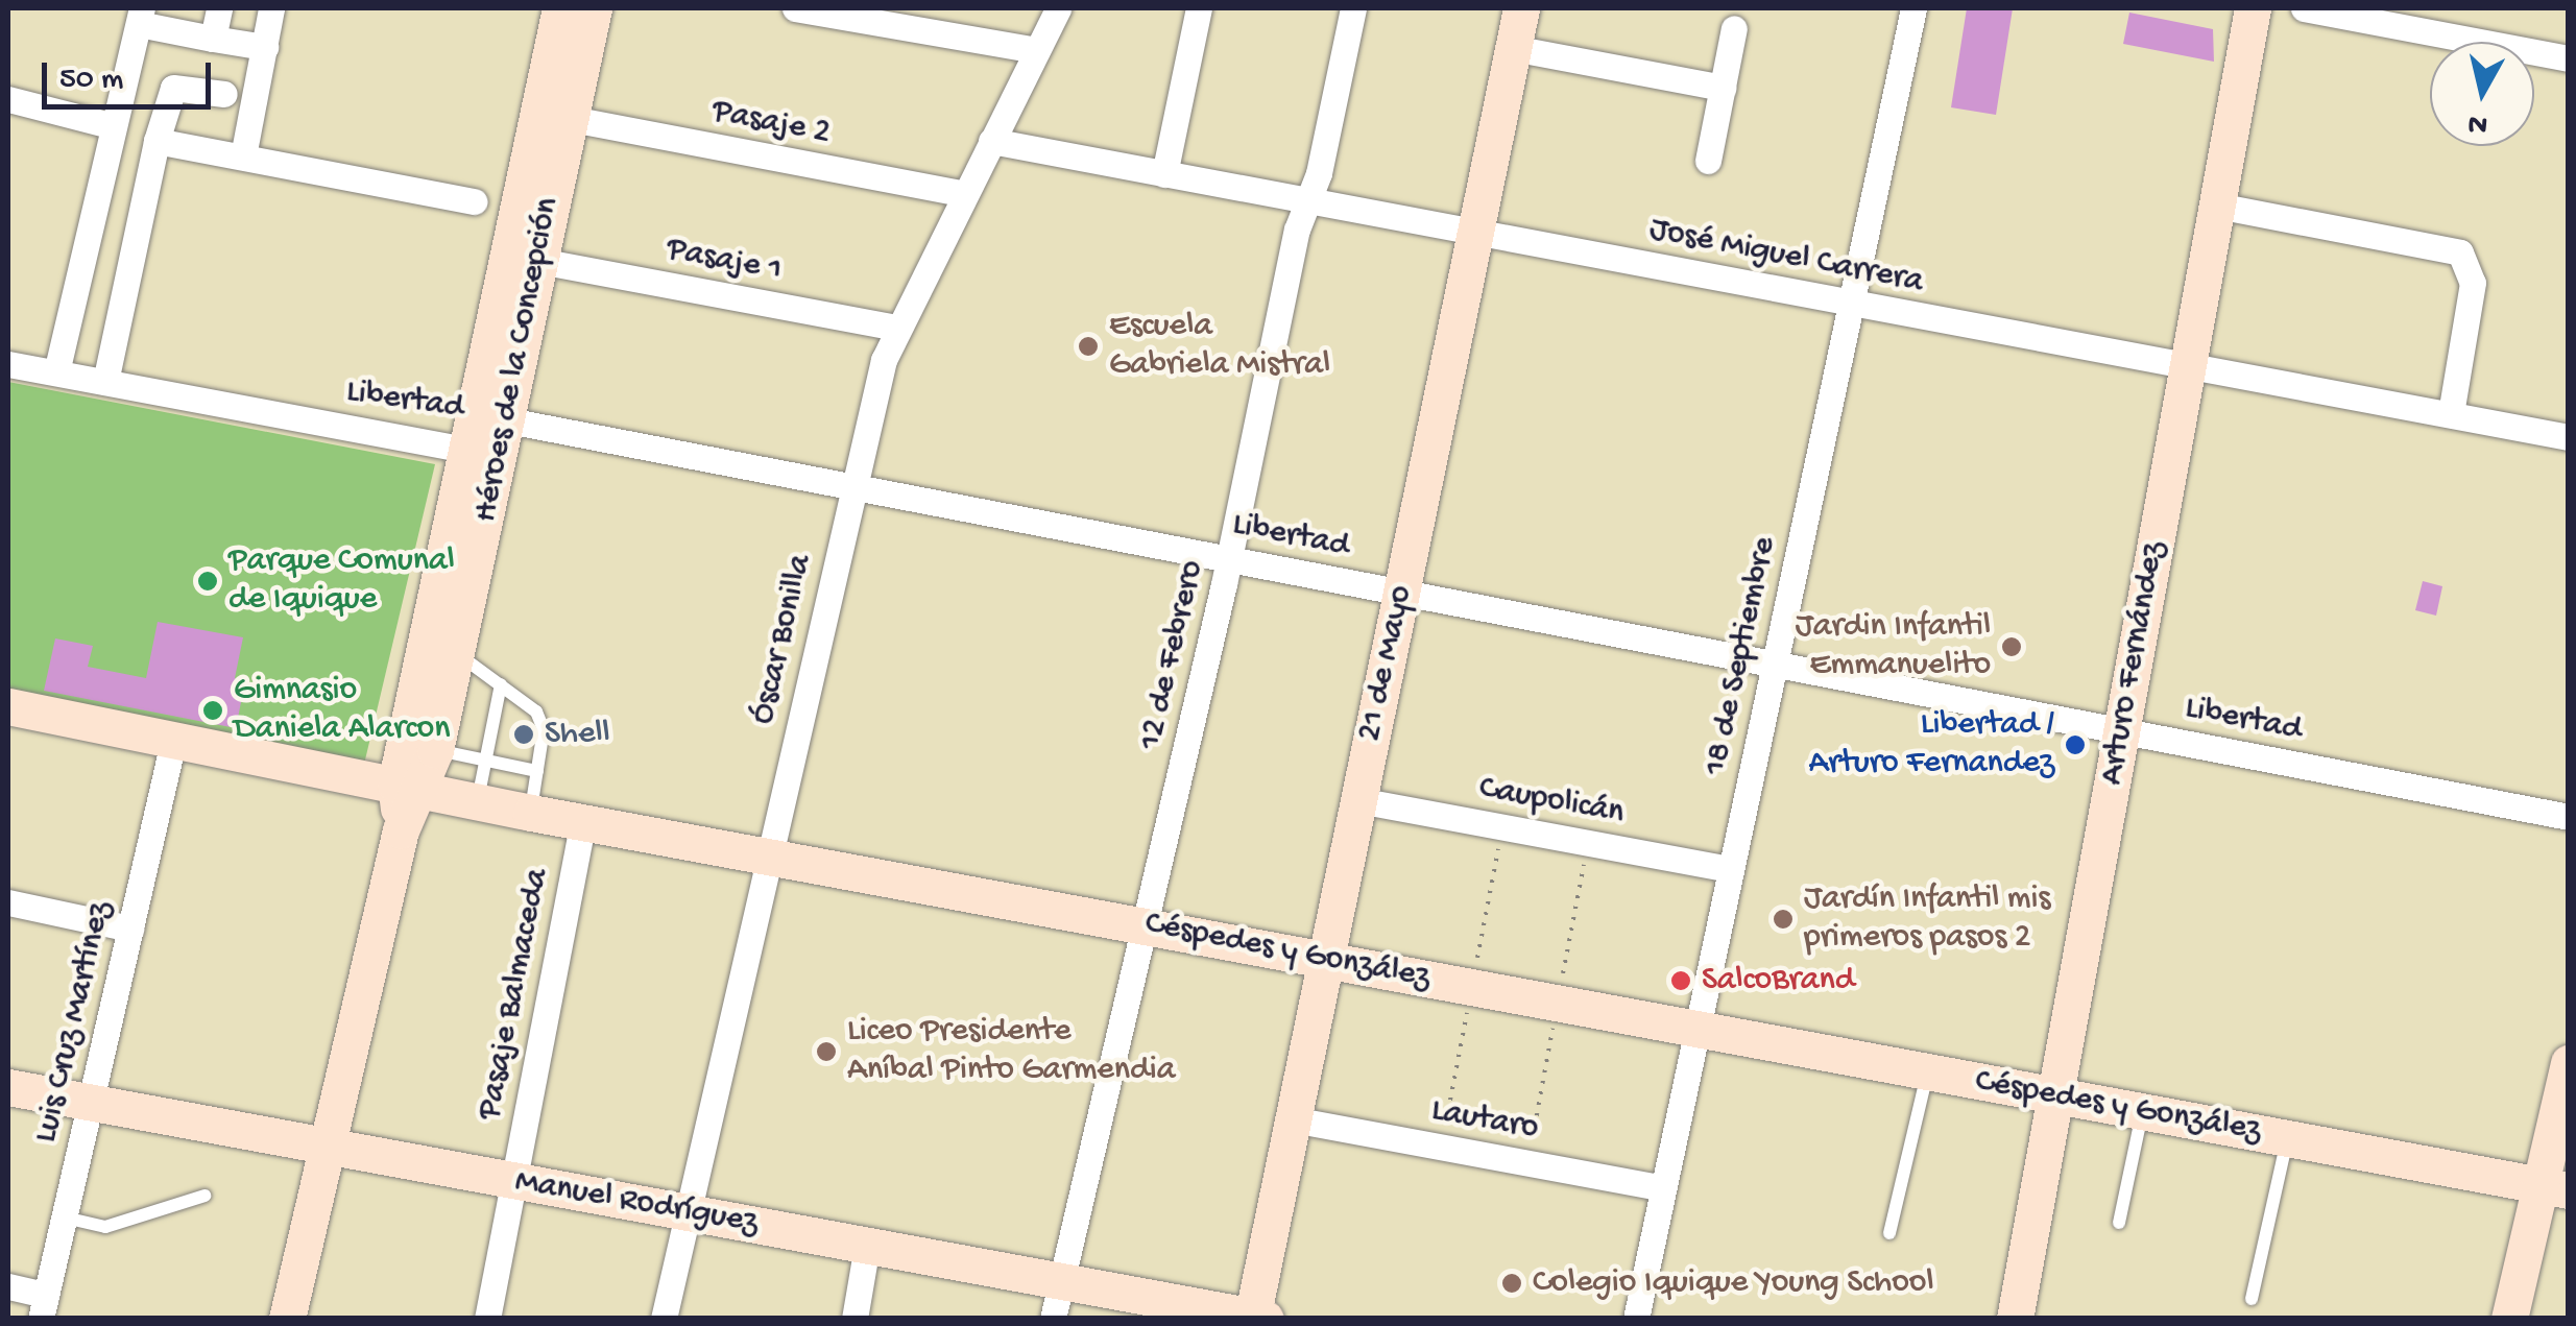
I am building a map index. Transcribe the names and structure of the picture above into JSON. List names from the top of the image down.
{
  "streets": {
    "street": [
      "Pasaje 2",
      "José Miguel Carrera",
      "Pasaje 1",
      "Héroes de la Concepción",
      "Libertad",
      "Óscar Bonilla",
      "12 de Febrero",
      "18 de Septiembre",
      "21 de Mayo",
      "Arturo Fernández",
      "Caupolicán",
      "Céspedes y González",
      "Pasaje Balmaceda",
      "Luis Cruz Martínez",
      "Lautaro",
      "Manuel Rodríguez"
    ]
  },
  "crossings": [
    ["Pasaje 2", "Héroes de la Concepción"],
    ["Pasaje 2", "Óscar Bonilla"],
    ["José Miguel Carrera", "Óscar Bonilla"],
    ["José Miguel Carrera", "12 de Febrero"],
    ["José Miguel Carrera", "18 de Septiembre"],
    ["José Miguel Carrera", "21 de Mayo"],
    ["José Miguel Carrera", "Arturo Fernández"],
    ["Pasaje 1", "Héroes de la Concepción"],
    ["Pasaje 1", "Óscar Bonilla"],
    ["Héroes de la Concepción", "Libertad"],
    ["Héroes de la Concepción", "Céspedes y González"],
    ["Héroes de la Concepción", "Manuel Rodríguez"],
    ["Libertad", "Óscar Bonilla"],
    ["Libertad", "12 de Febrero"],
    ["Libertad", "18 de Septiembre"],
    ["Libertad", "21 de Mayo"],
    ["Libertad", "Arturo Fernández"],
    ["Óscar Bonilla", "Céspedes y González"],
    ["Óscar Bonilla", "Manuel Rodríguez"],
    ["12 de Febrero", "Céspedes y González"],
    ["12 de Febrero", "Manuel Rodríguez"],
    ["18 de Septiembre", "Caupolicán"],
    ["18 de Septiembre", "Céspedes y González"],
    ["18 de Septiembre", "Lautaro"],
    ["21 de Mayo", "Caupolicán"],
    ["21 de Mayo", "Céspedes y González"],
    ["21 de Mayo", "Lautaro"],
    ["21 de Mayo", "Manuel Rodríguez"],
    ["Arturo Fernández", "Céspedes y González"],
    ["Céspedes y González", "Pasaje Balmaceda"],
    ["Céspedes y González", "Luis Cruz Martínez"],
    ["Pasaje Balmaceda", "Manuel Rodríguez"],
    ["Luis Cruz Martínez", "Manuel Rodríguez"]
  ],
  "places": [
    "Escuela Gabriela Mistral",
    "Parque Comunal de Iquique",
    "Jardin Infantil Emmanuelito",
    "Gimnasio Daniela Alarcon",
    "Shell",
    "Libertad / Arturo Fernandez",
    "Jardín Infantil mis primeros pasos 2",
    "SalcoBrand",
    "Liceo Presidente Aníbal Pinto Garmendia",
    "Colegio Iquique Young School"
  ],
  "scale_bar": "50 m",
  "north": "bottom"
}
